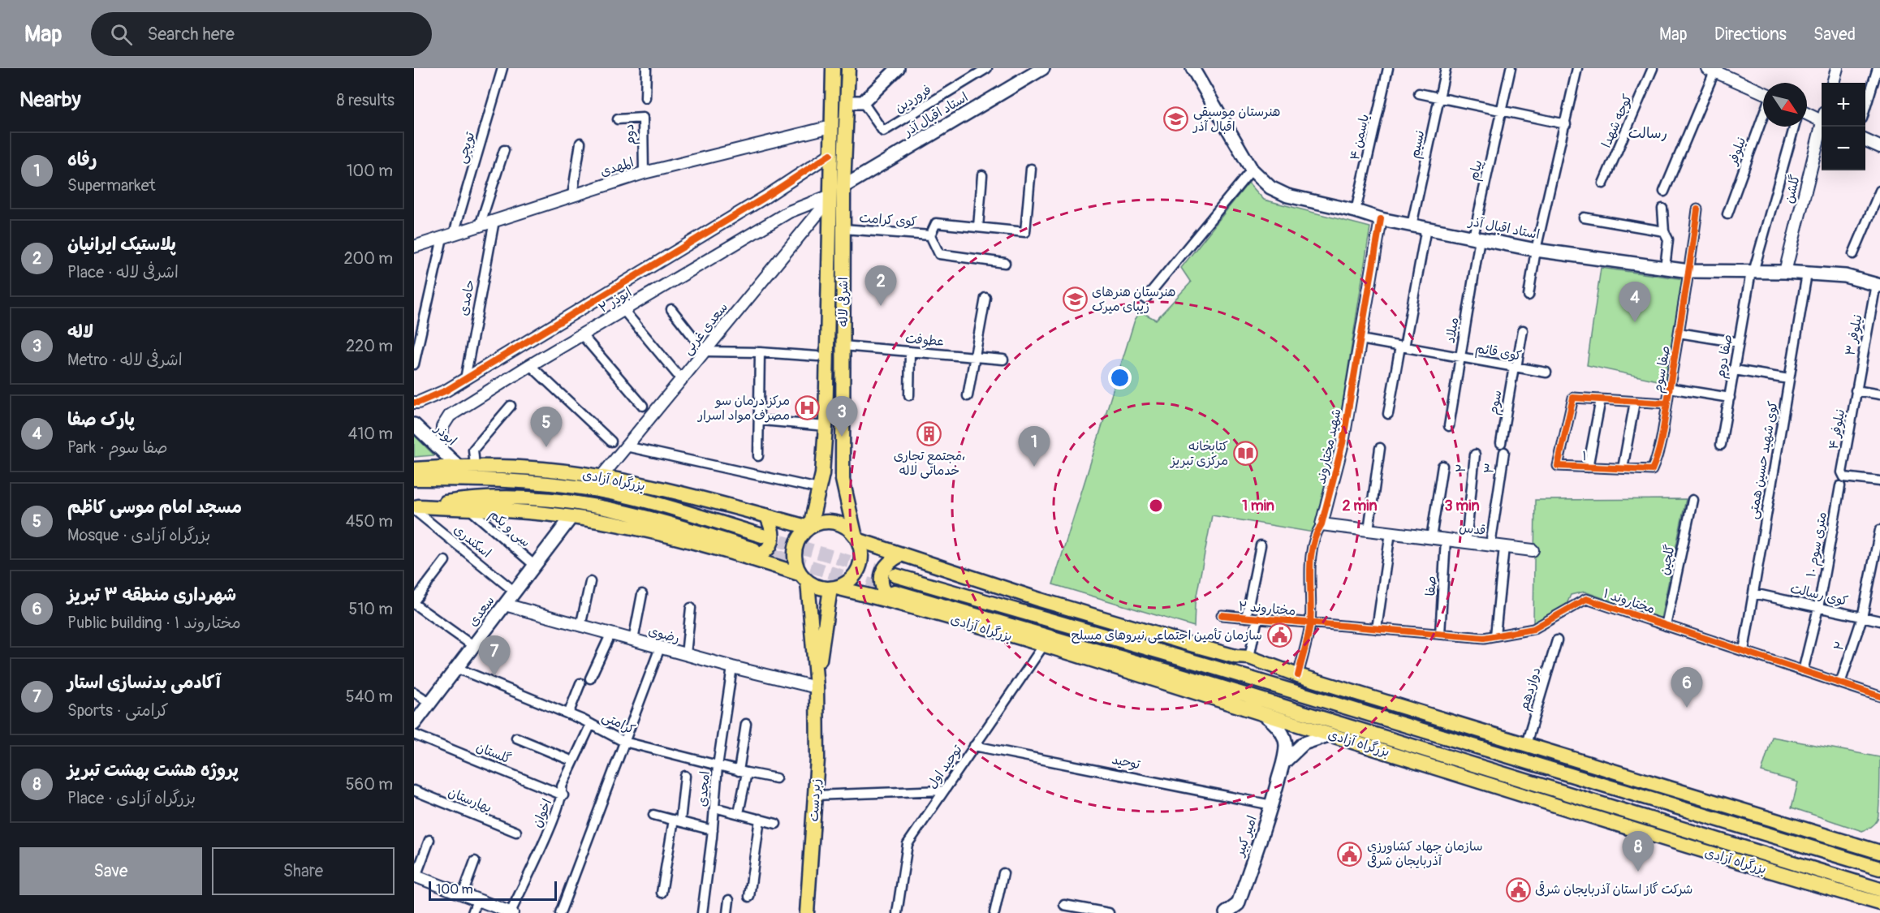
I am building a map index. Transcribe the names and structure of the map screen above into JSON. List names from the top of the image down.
{
  "streets": {
    "main road": [
      "استاد اقبال آذر",
      "اشرفی لاله",
      "ابوذر",
      "بزرگراه آزادی",
      "سعدی",
      "زبردست",
      "امیر کبیر"
    ],
    "street": [
      "فروردین",
      "کوچه شهدا",
      "دوم",
      "یاسمن ۴",
      "نسیم",
      "توپچی",
      "نیلوفر",
      "المهدی",
      "پیام",
      "گلشن",
      "کوی کرامت",
      "حامدی",
      "ابوذر ۲",
      "سعدی غربی",
      "میلاد",
      "نیلوفر ۳",
      "عطوفت",
      "کوی قائم",
      "صفا دوم",
      "صفا سوم",
      "سوم",
      "نیلوفر ۴",
      "شهید مختاروند",
      "۱",
      "کوی شهید حسین همتی",
      "۲",
      "۳",
      "سی و یکم",
      "قدس",
      "اسکندری",
      "۱۰ متری سوم",
      "گلچین",
      "صفا",
      "کوی رسالت",
      "مختاروند ۱",
      "مختاروند ۲",
      "رضوی",
      "دوازدهم",
      "کرامتی",
      "گلستان",
      "توحید",
      "توحید اول",
      "امجدی",
      "بهارستان",
      "اخوان"
    ]
  },
  "crossings": [
    ["استاد اقبال آذر", "یاسمن ۴"],
    ["استاد اقبال آذر", "نسیم"],
    ["استاد اقبال آذر", "پیام"],
    ["استاد اقبال آذر", "گلشن"],
    ["استاد اقبال آذر", "اشرفی لاله"],
    ["استاد اقبال آذر", "میلاد"],
    ["استاد اقبال آذر", "نیلوفر ۳"],
    ["استاد اقبال آذر", "صفا دوم"],
    ["استاد اقبال آذر", "صفا سوم"],
    ["استاد اقبال آذر", "شهید مختاروند"],
    ["استاد اقبال آذر", "کوی شهید حسین همتی"],
    ["دوم", "المهدی"],
    ["توپچی", "المهدی"],
    ["المهدی", "حامدی"],
    ["المهدی", "اشرفی لاله"],
    ["پیام", "میلاد"],
    ["کوی کرامت", "اشرفی لاله"],
    ["ابوذر ۲", "اشرفی لاله"],
    ["ابوذر ۲", "سعدی غربی"],
    ["ابوذر ۲", "ابوذر"],
    ["اشرفی لاله", "سعدی غربی"],
    ["اشرفی لاله", "عطوفت"],
    ["اشرفی لاله", "بزرگراه آزادی"],
    ["اشرفی لاله", "زبردست"],
    ["سعدی غربی", "بزرگراه آزادی"],
    ["میلاد", "کوی قائم"],
    ["نیلوفر ۳", "نیلوفر ۴"],
    ["کوی قائم", "سوم"],
    ["کوی قائم", "شهید مختاروند"],
    ["صفا سوم", "۱"],
    ["ابوذر", "بزرگراه آزادی"],
    ["شهید مختاروند", "قدس"],
    ["شهید مختاروند", "مختاروند ۱"],
    ["شهید مختاروند", "مختاروند ۲"],
    ["کوی شهید حسین همتی", "کوی رسالت"],
    ["کوی شهید حسین همتی", "مختاروند ۱"],
    ["۲", "قدس"],
    ["۲", "کوی رسالت"],
    ["۲", "مختاروند ۱"],
    ["۳", "قدس"],
    ["بزرگراه آزادی", "سی و یکم"],
    ["بزرگراه آزادی", "اسکندری"],
    ["بزرگراه آزادی", "سعدی"],
    ["بزرگراه آزادی", "توحید اول"],
    ["بزرگراه آزادی", "زبردست"],
    ["سی و یکم", "سعدی"],
    ["قدس", "صفا"],
    ["اسکندری", "سعدی"],
    ["۱۰ متری سوم", "کوی رسالت"],
    ["گلچین", "مختاروند ۱"],
    ["صفا", "مختاروند ۱"],
    ["مختاروند ۱", "مختاروند ۲"],
    ["سعدی", "رضوی"],
    ["سعدی", "کرامتی"],
    ["رضوی", "امجدی"],
    ["رضوی", "زبردست"],
    ["کرامتی", "امجدی"],
    ["کرامتی", "اخوان"],
    ["گلستان", "اخوان"],
    ["توحید", "توحید اول"],
    ["توحید", "امیر کبیر"]
  ],
  "districts": ["رسالت"],
  "places": {
    "school or university": ["هنرستان موسیقی اقبال آذر", "هنرستان هنرهای زیبای میرک"],
    "hospital": ["مرکز درمان سو مصرف مواد اسرار"],
    "building": ["مجتمع تجاری، خدماتی لاله"],
    "library": ["کتابخانه مرکزى تبریز"],
    "public building": ["سازمان تأمین اجتماعی نیروهای مسلح", "سازمان جهاد کشاورزی آذربایجان شرقی", "شرکت گاز استان آذربایجان شرقی"]
  },
  "scale_bar": "100 m",
  "north": "bottom right",
  "page": {
    "header": "Map",
    "search": "Search here",
    "nav": ["Map", "Directions", "Saved"],
    "heading": ["Nearby", "8 results"],
    "map_buttons": ["+", "−"],
    "list": [
      {
        "mark": "1",
        "name": "رفاه",
        "note": "Supermarket",
        "value": "100 m"
      },
      {
        "mark": "2",
        "name": "پلاستیک ایرانیان",
        "note": "Place · اشرفی لاله",
        "value": "200 m"
      },
      {
        "mark": "3",
        "name": "لاله",
        "note": "Metro · اشرفی لاله",
        "value": "220 m"
      },
      {
        "mark": "4",
        "name": "پارک صفا",
        "note": "Park · صفا سوم",
        "value": "410 m"
      },
      {
        "mark": "5",
        "name": "مسجد امام موسی کاظم",
        "note": "Mosque · بزرگراه آزادی",
        "value": "450 m"
      },
      {
        "mark": "6",
        "name": "شهرداری منطقه ۳ تبریز",
        "note": "Public building · مختاروند ۱",
        "value": "510 m"
      },
      {
        "mark": "7",
        "name": "آکادمی بدنسازی استار",
        "note": "Sports · کرامتی",
        "value": "540 m"
      },
      {
        "mark": "8",
        "name": "پروژه هشت بهشت تبریز",
        "note": "Place · بزرگراه آزادی",
        "value": "560 m"
      }
    ],
    "pins": [
      "2",
      "4",
      "3",
      "5",
      "1",
      "7",
      "6",
      "8"
    ],
    "buttons": ["Save", "Share"],
    "scale": "100 m"
  },
  "rings": ["1 min", "2 min", "3 min"]
}
